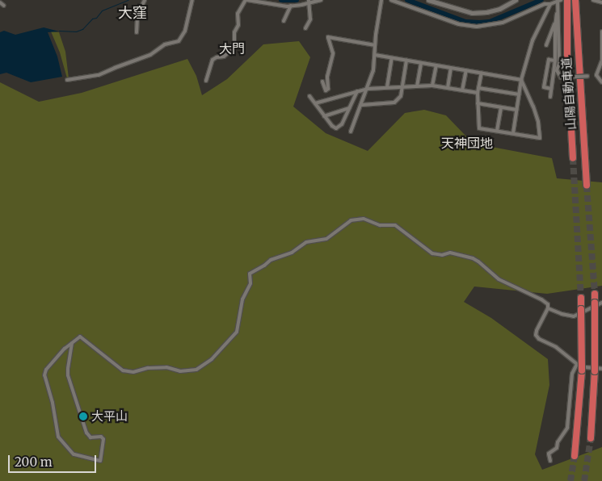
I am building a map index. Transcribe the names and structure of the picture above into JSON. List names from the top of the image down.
{
  "streets": {
    "highway": ["山陽自動車道"]
  },
  "districts": ["大窪", "大門", "天神団地"],
  "places": ["大平山"],
  "scale_bar": "200 m"
}
